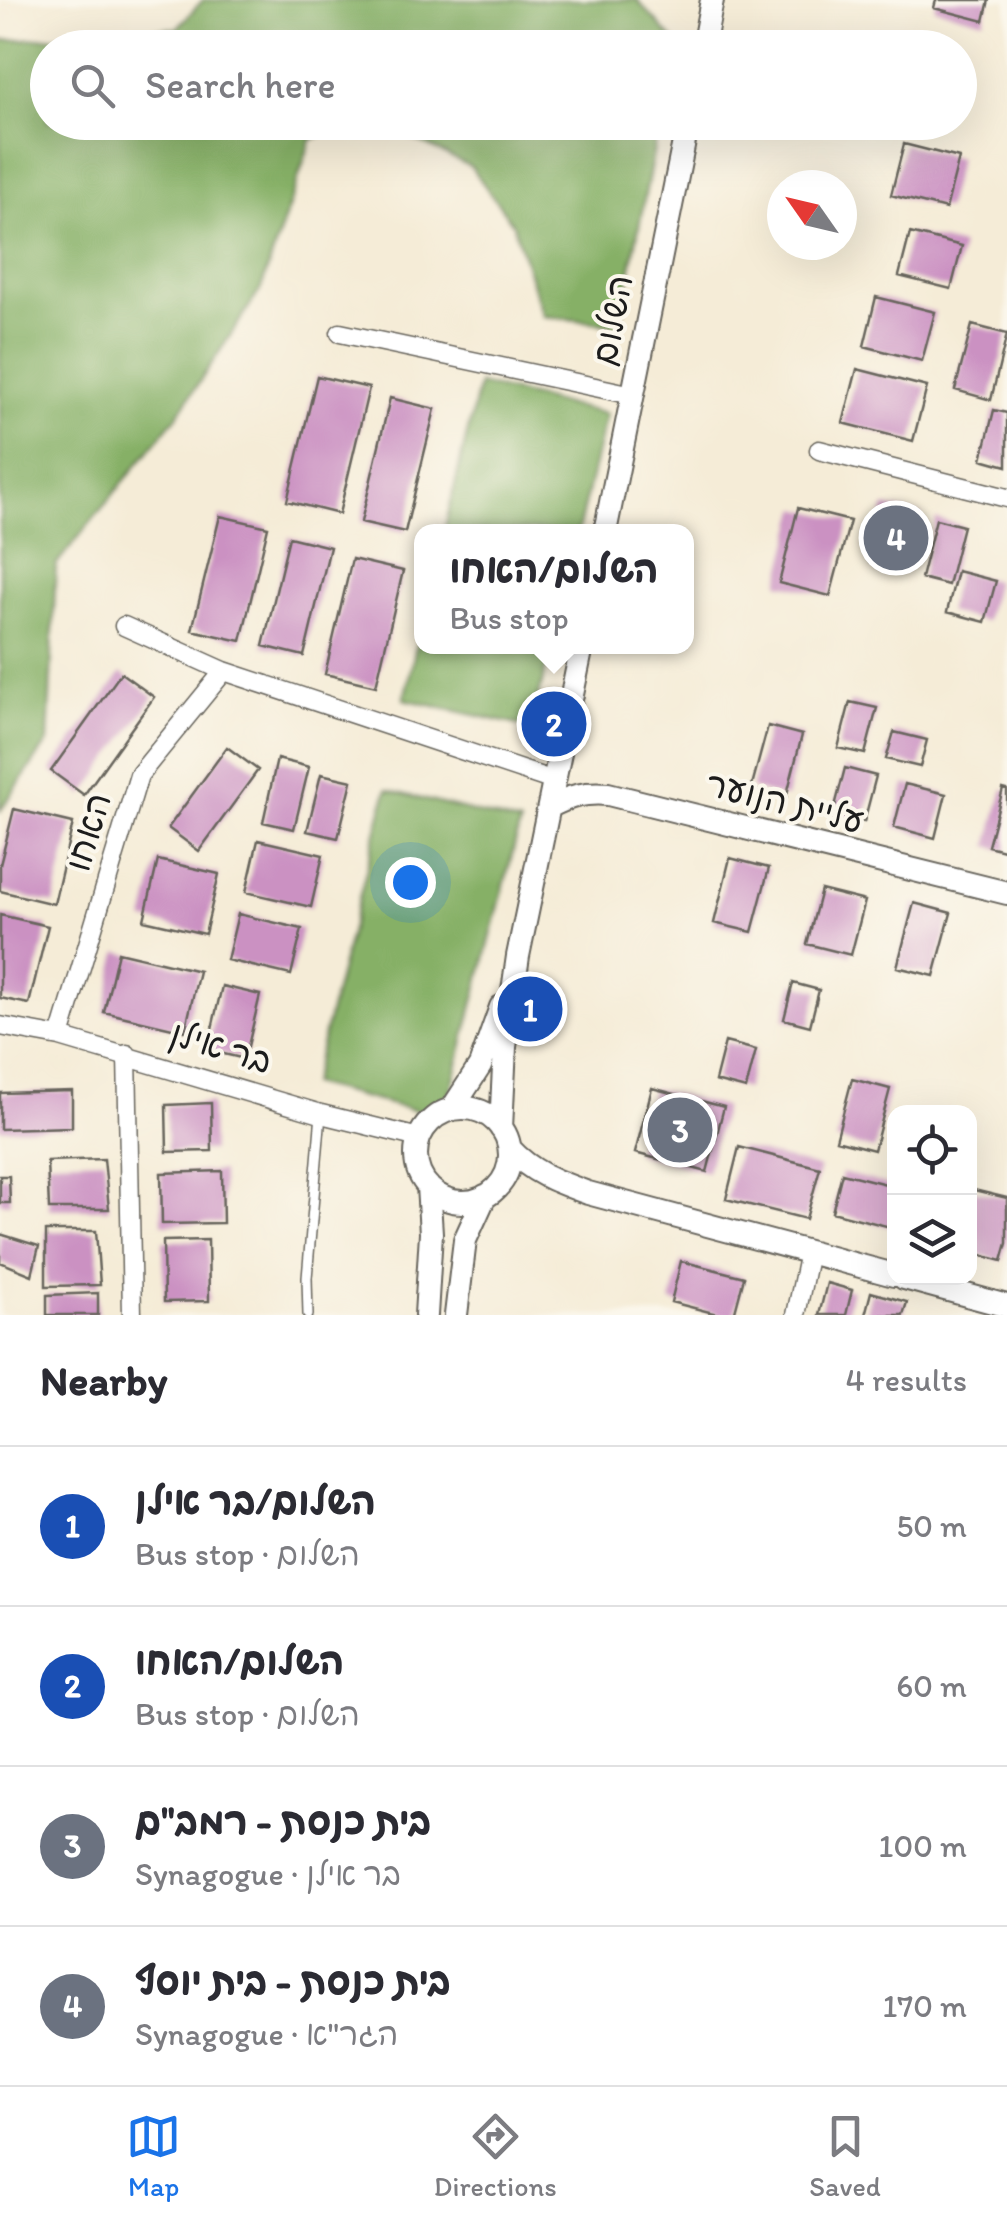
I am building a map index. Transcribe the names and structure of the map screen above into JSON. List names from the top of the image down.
{
  "streets": {
    "street": [
      "השלום",
      "עליית הנוער",
      "האחו",
      "בר אילן"
    ]
  },
  "crossings": [
    ["האחו", "בר אילן"]
  ],
  "north": "top left",
  "page": {
    "search": "Search here",
    "pins": [
      "4",
      "2",
      "1",
      "3"
    ],
    "popup": ["השלום/האחו", "Bus stop"],
    "heading": ["Nearby", "4 results"],
    "list": [
      {
        "mark": "1",
        "name": "השלום/בר אילן",
        "note": "Bus stop · השלום",
        "value": "50 m"
      },
      {
        "mark": "2",
        "name": "השלום/האחו",
        "note": "Bus stop · השלום",
        "value": "60 m"
      },
      {
        "mark": "3",
        "name": "בית כנסת - רמב\"ם",
        "note": "Synagogue · בר אילן",
        "value": "100 m"
      },
      {
        "mark": "4",
        "name": "בית כנסת - בית יוסף",
        "note": "Synagogue · הגר\"א",
        "value": "170 m"
      }
    ],
    "nav": ["Map", "Directions", "Saved"]
  }
}
